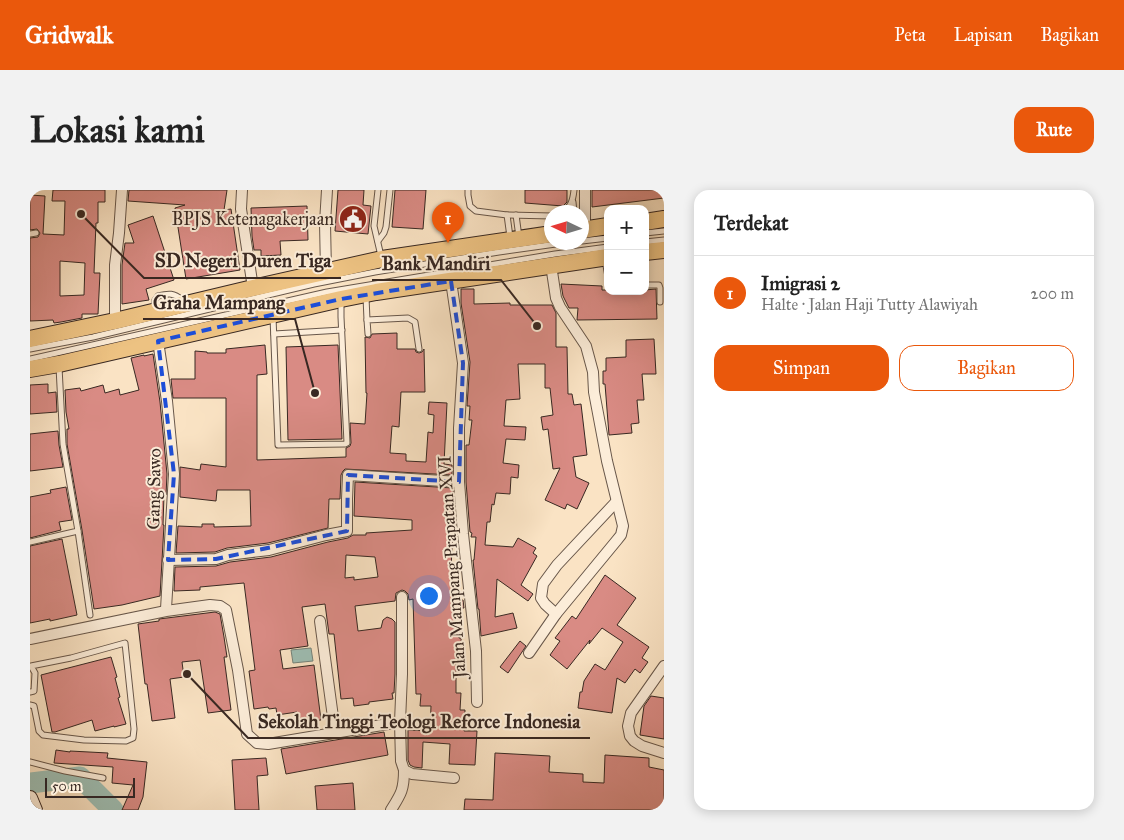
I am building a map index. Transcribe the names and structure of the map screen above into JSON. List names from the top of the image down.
{
  "streets": {
    "street": ["Gang Sawo", "Jalan Mampang Prapatan XVI"]
  },
  "places": {
    "other": [
      "SD Negeri Duren Tiga",
      "Bank Mandiri",
      "Graha Mampang",
      "Sekolah Tinggi Teologi Reforce Indonesia"
    ],
    "public building": ["BPJS Ketenagakerjaan"]
  },
  "scale_bar": "50 m",
  "north": "left",
  "page": {
    "header": "Gridwalk",
    "nav": ["Peta", "Lapisan", "Bagikan"],
    "buttons": [
      "Rute",
      ["Simpan", "Bagikan"]
    ],
    "title": "Lokasi kami",
    "heading": "Terdekat",
    "pins": "1",
    "map_buttons": ["+", "−"],
    "list": [
      {
        "mark": "1",
        "name": "Imigrasi 2",
        "note": "Halte · Jalan Haji Tutty Alawiyah",
        "value": "200 m"
      }
    ],
    "scale": "50 m"
  }
}
